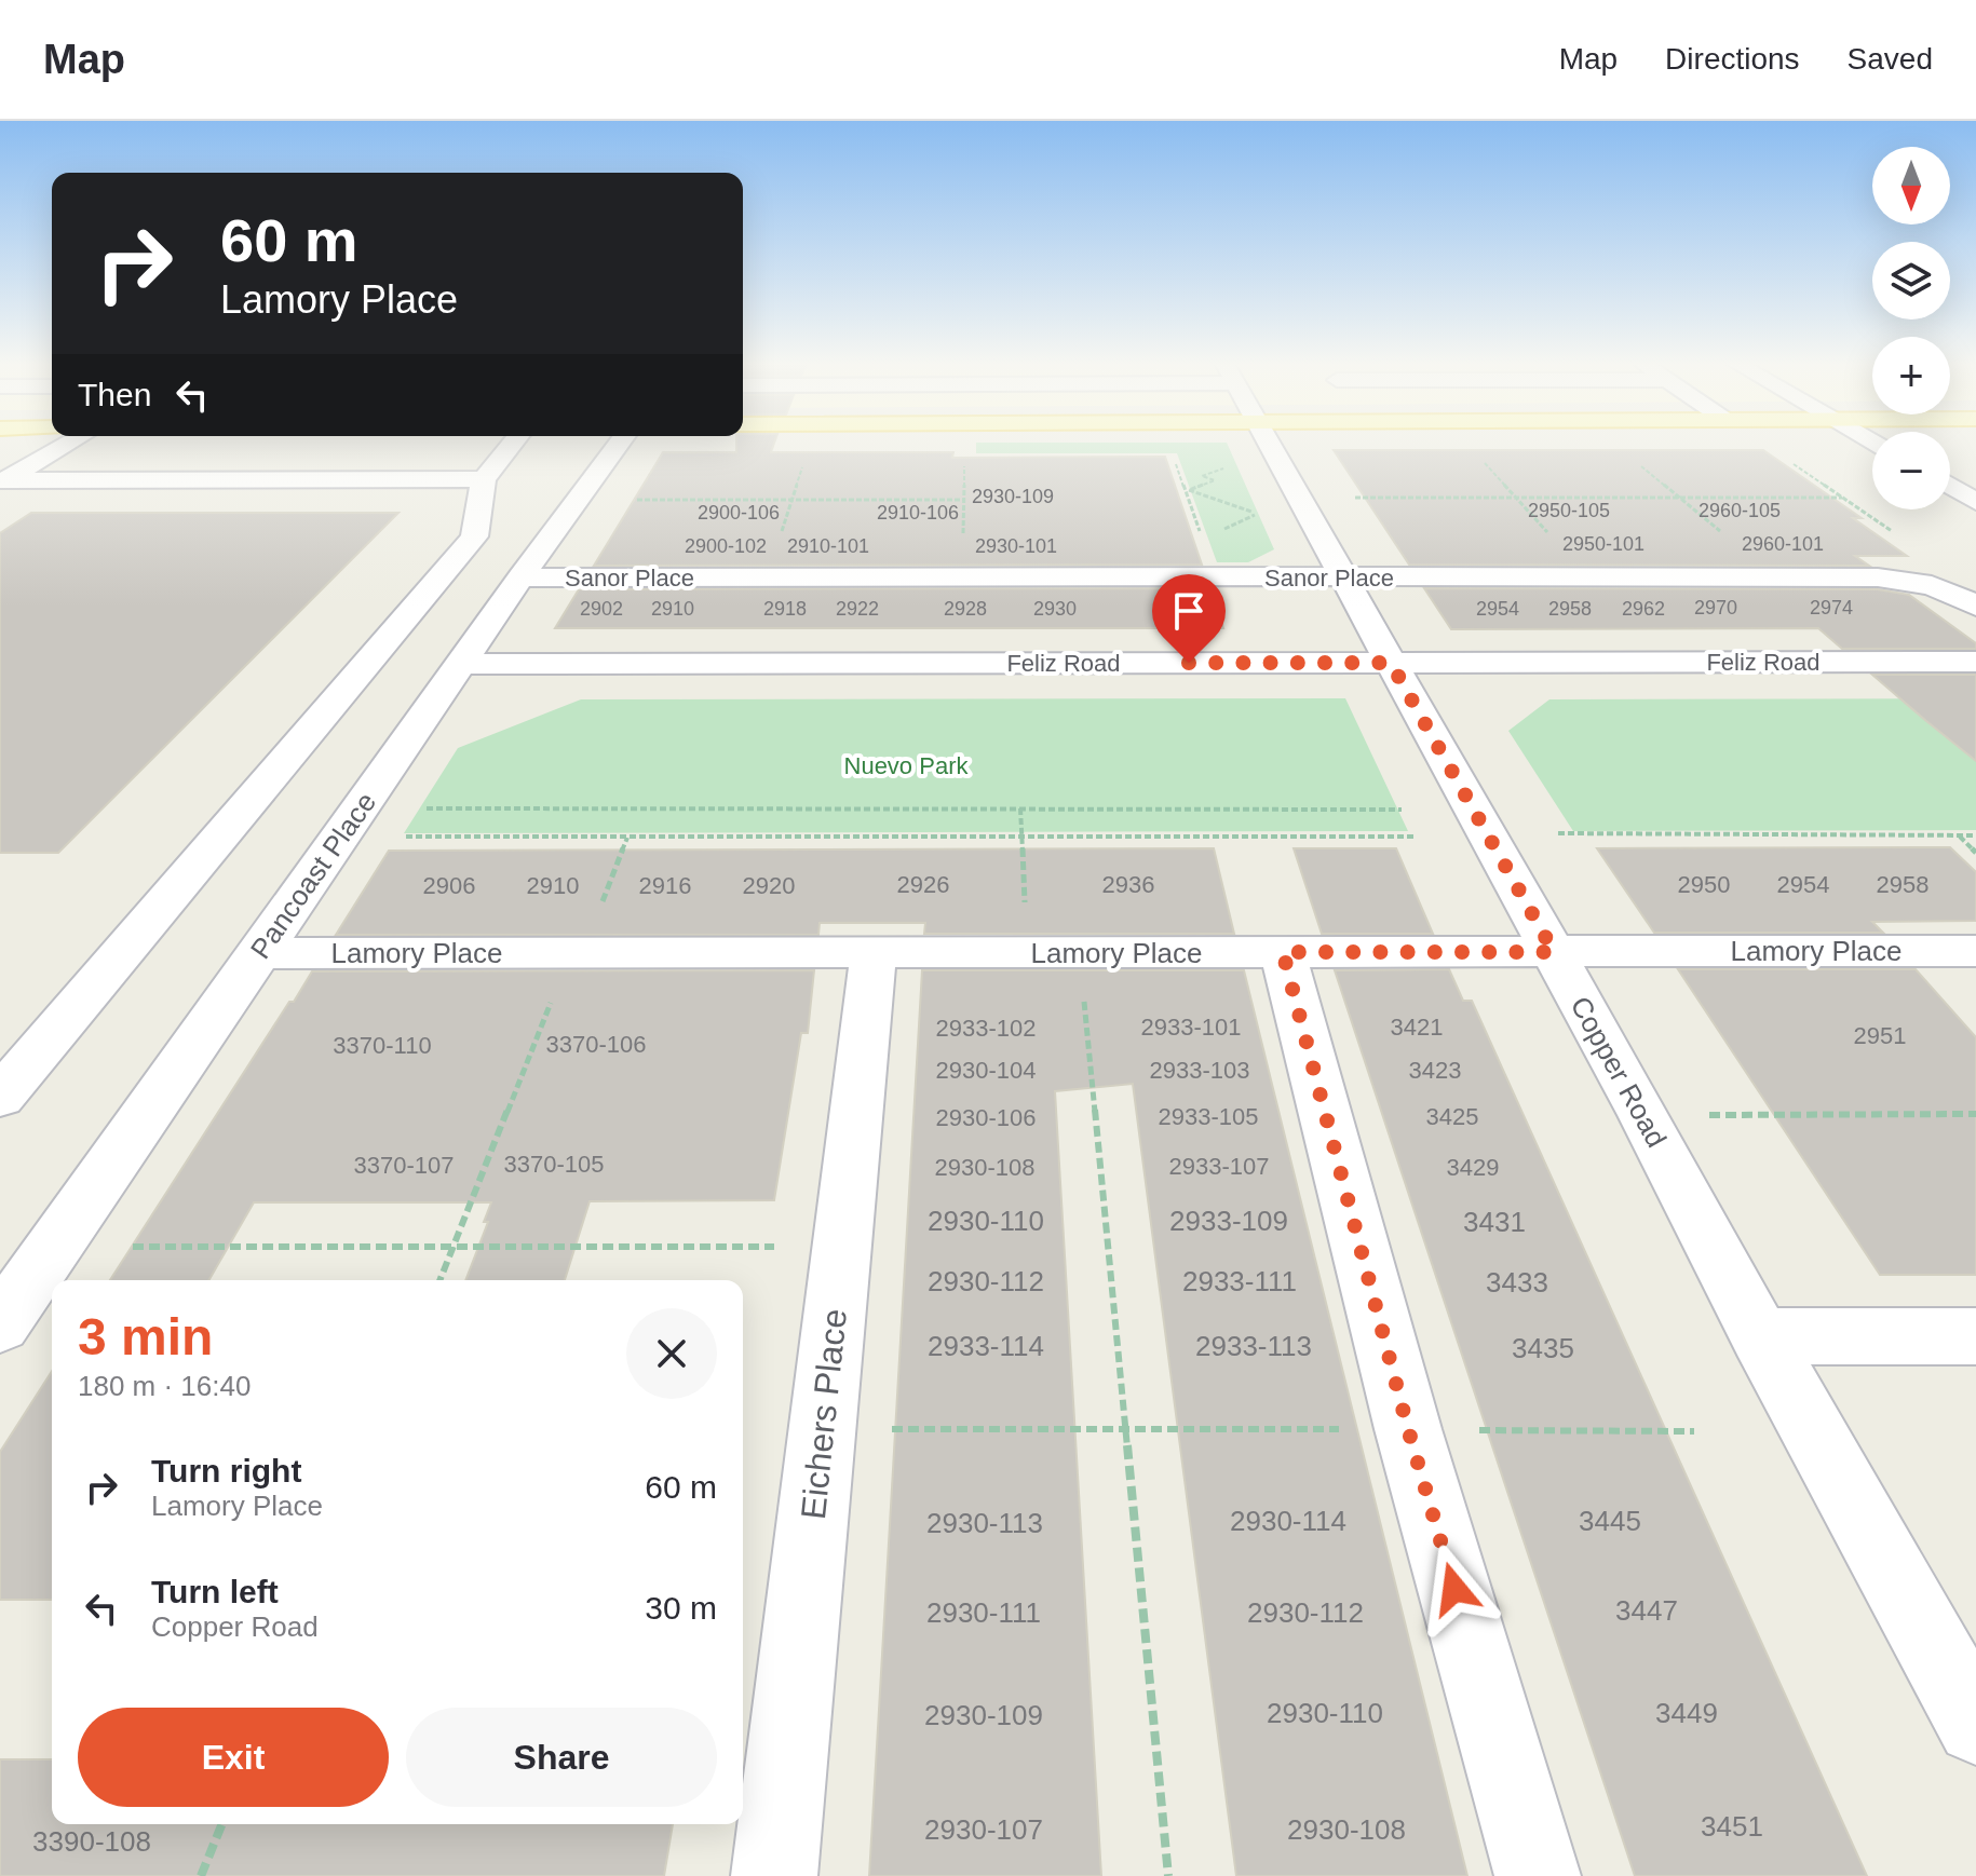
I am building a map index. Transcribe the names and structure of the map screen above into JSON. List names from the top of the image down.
{
  "streets": {
    "street": [
      "Sanor Place",
      "Feliz Road",
      "Pancoast Place",
      "Lamory Place",
      "Copper Road",
      "Eichers Place"
    ]
  },
  "crossings": [
    ["Sanor Place", "Pancoast Place"],
    ["Sanor Place", "Copper Road"],
    ["Feliz Road", "Pancoast Place"],
    ["Feliz Road", "Copper Road"],
    ["Pancoast Place", "Lamory Place"],
    ["Lamory Place", "Copper Road"],
    ["Lamory Place", "Eichers Place"]
  ],
  "parks": ["Nuevo Park"],
  "house_numbers": [
    "2930-109",
    "2950-105",
    "2960-105",
    "2900-106",
    "2910-106",
    "2950-101",
    "2960-101",
    "2900-102",
    "2910-101",
    "2930-101",
    "2970",
    "2974",
    "2902",
    "2910",
    "2918",
    "2922",
    "2928",
    "2930",
    "2954",
    "2958",
    "2962",
    "2926",
    "2936",
    "2950",
    "2954",
    "2958",
    "2906",
    "2910",
    "2916",
    "2920",
    "2933-101",
    "3421",
    "2933-102",
    "2951",
    "3370-106",
    "3370-110",
    "2930-104",
    "2933-103",
    "3423",
    "2933-105",
    "3425",
    "2930-106",
    "3370-105",
    "3370-107",
    "2933-107",
    "2930-108",
    "3429",
    "2930-110",
    "2933-109",
    "3431",
    "2930-112",
    "2933-111",
    "3433",
    "2933-114",
    "2933-113",
    "3435",
    "2930-114",
    "3445",
    "2930-113",
    "3447",
    "2930-111",
    "2930-112",
    "2930-110",
    "3449",
    "2930-109",
    "3451",
    "2930-107",
    "2930-108",
    "3390-108"
  ],
  "north": "bottom",
  "page": {
    "header": "Map",
    "nav": ["Map", "Directions", "Saved"],
    "map_buttons": ["+", "−"],
    "turn": ["60 m", "Lamory Place"],
    "then": "Then",
    "heading": ["3 min", "180 m · 16:40"],
    "list": [
      {
        "name": "Turn right",
        "note": "Lamory Place",
        "value": "60 m"
      },
      {
        "name": "Turn left",
        "note": "Copper Road",
        "value": "30 m"
      }
    ],
    "buttons": ["Exit", "Share"]
  }
}
